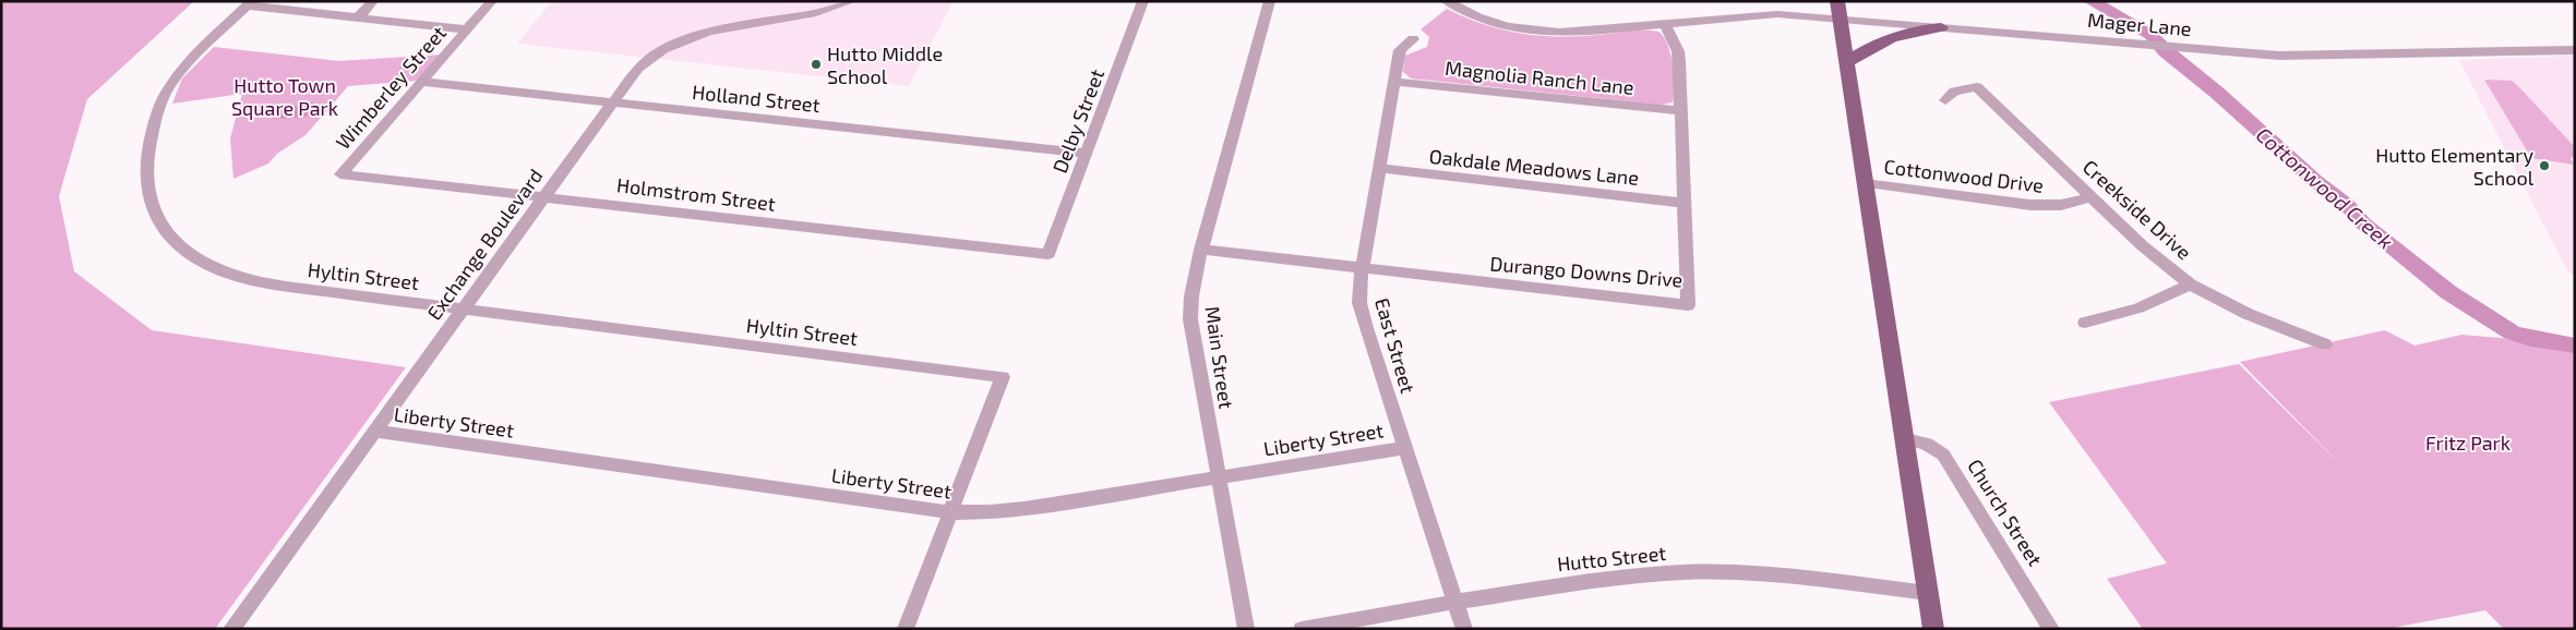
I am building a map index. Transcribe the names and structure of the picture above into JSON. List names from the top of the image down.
{
  "streets": {
    "street": [
      "Mager Lane",
      "Magnolia Ranch Lane",
      "Wimberley Street",
      "Holland Street",
      "Delby Street",
      "Oakdale Meadows Lane",
      "Cottonwood Drive",
      "Holmstrom Street",
      "Creekside Drive",
      "Exchange Boulevard",
      "Durango Downs Drive",
      "Hyltin Street",
      "East Street",
      "Main Street",
      "Liberty Street",
      "Church Street",
      "Hutto Street"
    ]
  },
  "crossings": [
    ["Mager Lane", "Durango Downs Drive"],
    ["Magnolia Ranch Lane", "Durango Downs Drive"],
    ["Magnolia Ranch Lane", "East Street"],
    ["Wimberley Street", "Holland Street"],
    ["Wimberley Street", "Holmstrom Street"],
    ["Holland Street", "Delby Street"],
    ["Holland Street", "Exchange Boulevard"],
    ["Delby Street", "Holmstrom Street"],
    ["Oakdale Meadows Lane", "Durango Downs Drive"],
    ["Oakdale Meadows Lane", "East Street"],
    ["Cottonwood Drive", "Creekside Drive"],
    ["Holmstrom Street", "Exchange Boulevard"],
    ["Exchange Boulevard", "Hyltin Street"],
    ["Exchange Boulevard", "Liberty Street"],
    ["Durango Downs Drive", "East Street"],
    ["Durango Downs Drive", "Main Street"],
    ["Hyltin Street", "Liberty Street"],
    ["East Street", "Liberty Street"],
    ["East Street", "Hutto Street"],
    ["Main Street", "Liberty Street"]
  ],
  "water": ["Cottonwood Creek"],
  "parks": ["Hutto Town Square Park", "Fritz Park"],
  "places": ["Hutto Middle School", "Hutto Elementary School"]
}
